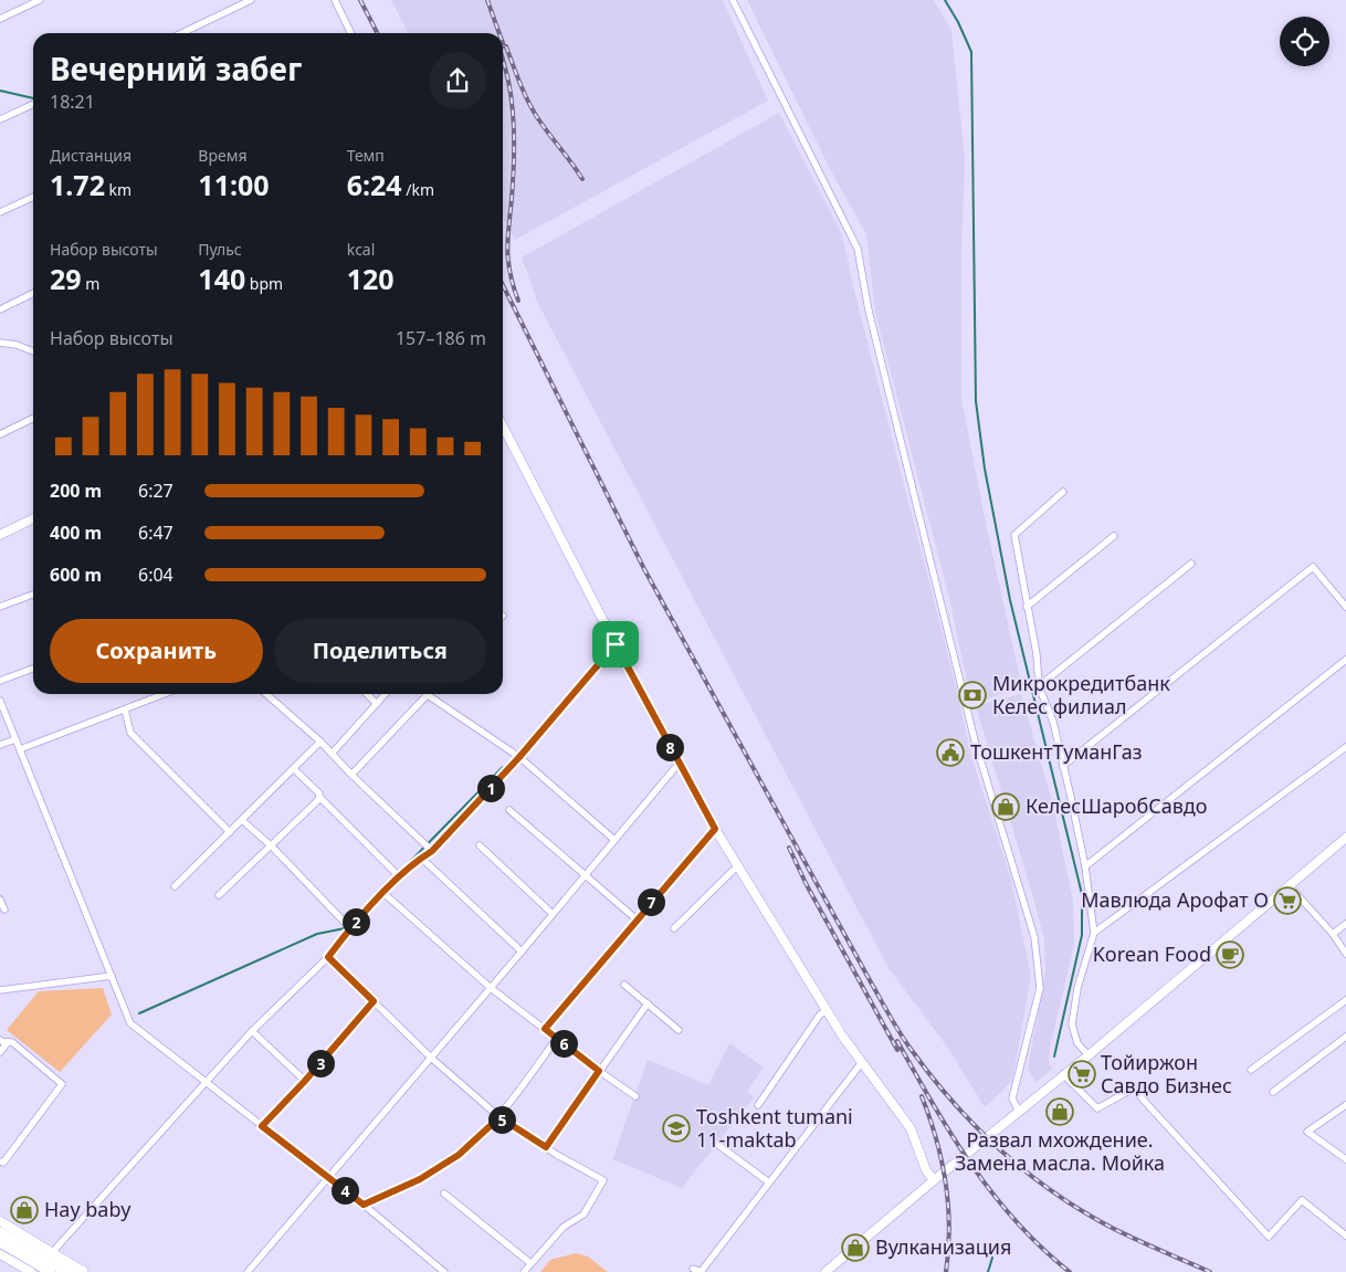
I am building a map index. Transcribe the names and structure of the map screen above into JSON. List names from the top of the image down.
{
  "places": {
    "bank": ["Микрокредитбанк Келес филиал"],
    "public building": ["ТошкентТуманГаз"],
    "shop": [
      "КелесШаробСавдо",
      "Развал мхождение. Замена масла. Мойка",
      "Hay baby",
      "Вулканизация"
    ],
    "supermarket": ["Мавлюда Арофат О", "Тойиржон Савдо Бизнес"],
    "cafe": ["Korean Food"],
    "school or university": ["Toshkent tumani 11-maktab"]
  },
  "page": {
    "heading": ["Вечерний забег", "18:21"],
    "stats": [
      ["Дистанция", "1.72 km"],
      ["Время", "11:00"],
      ["Темп", "6:24 /km"],
      ["Набор высоты", "29 m"],
      ["Пульс", "140 bpm"],
      ["kcal", "120"]
    ],
    "chart": ["Набор высоты", "157–186 m"],
    "list": [
      {
        "name": "200 m",
        "note": "6:27"
      },
      {
        "name": "400 m",
        "note": "6:47"
      },
      {
        "name": "600 m",
        "note": "6:04"
      }
    ],
    "buttons": ["Сохранить", "Поделиться"],
    "pins": [
      "8",
      "1",
      "7",
      "2",
      "6",
      "3",
      "5",
      "4"
    ]
  }
}
